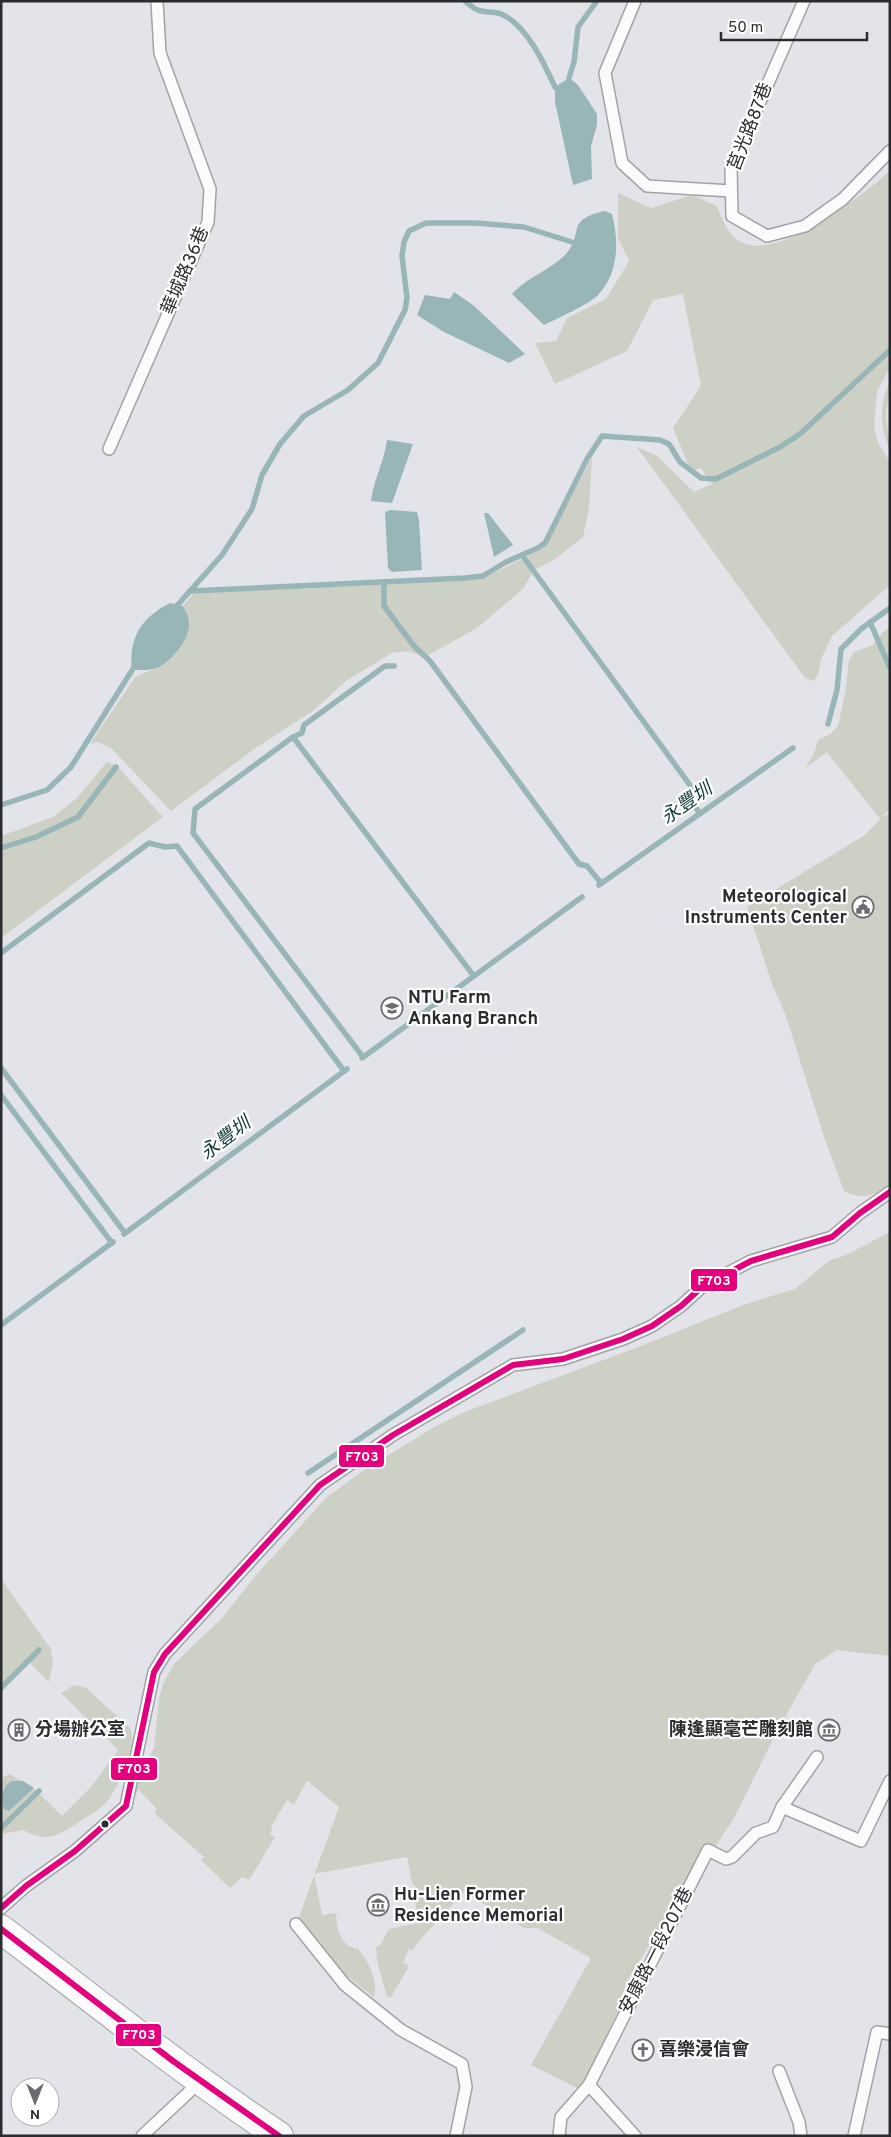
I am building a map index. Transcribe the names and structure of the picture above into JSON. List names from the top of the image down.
{
  "streets": {
    "lane": ["莒光路87巷", "華城路36巷", "安康路一段207巷"]
  },
  "water": ["永豐圳"],
  "places": {
    "public building": ["Meteorological Instruments Center"],
    "school or university": ["NTU Farm Ankang Branch"],
    "building": ["分場辦公室"],
    "museum": ["陳逢顯毫芒雕刻館", "Hu-Lien Former Residence Memorial"],
    "church": ["喜樂浸信會"]
  },
  "lines": ["transit line F703"],
  "scale_bar": "50 m",
  "north": "bottom"
}
